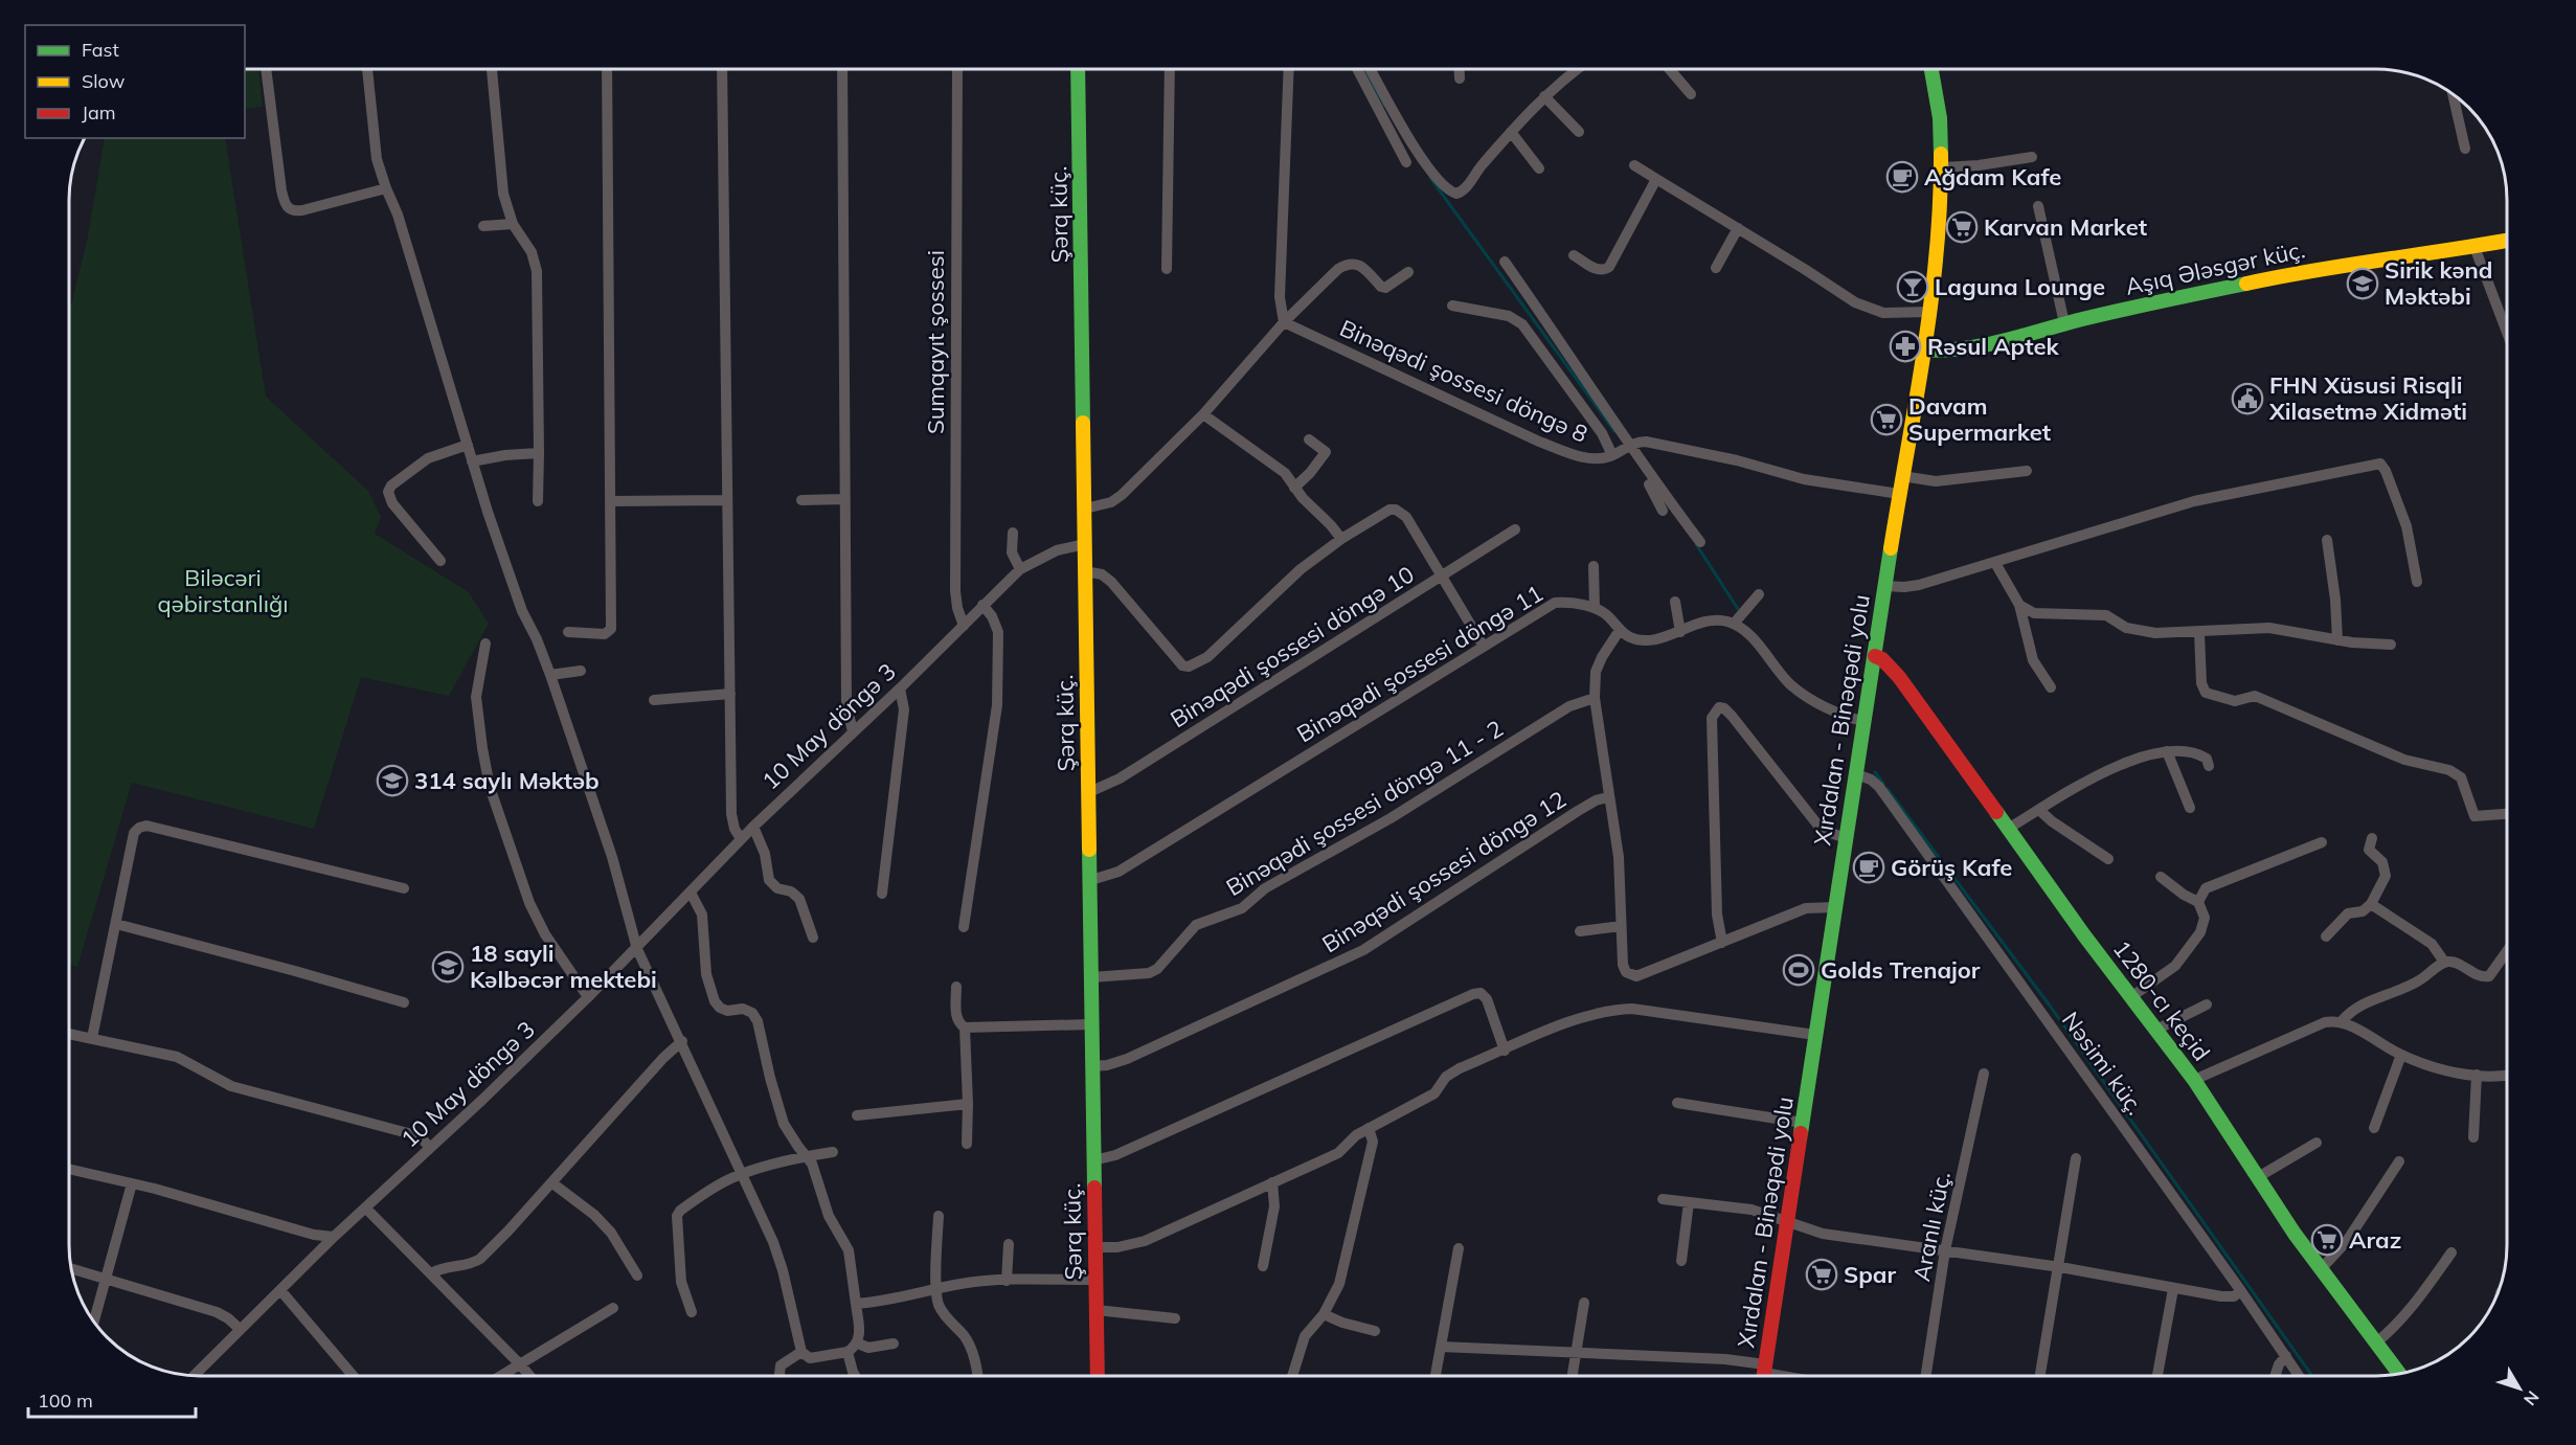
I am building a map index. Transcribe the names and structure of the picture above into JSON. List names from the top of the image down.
{
  "streets": {
    "street": [
      "Şərq küç.",
      "Aşıq Ələsgər küç.",
      "Sumqayıt şossesi",
      "Binəqədi şossesi döngə 8",
      "Binəqədi şossesi döngə 10",
      "Binəqədi şossesi döngə 11",
      "Xırdalan - Binəqədi yolu",
      "10 May döngə 3",
      "Binəqədi şossesi döngə 11 - 2",
      "Binəqədi şossesi döngə 12",
      "1280-cı keçid",
      "Nəsimi küç.",
      "Aranlı küç."
    ]
  },
  "crossings": [
    ["Şərq küç.", "Binəqədi şossesi döngə 10"],
    ["Şərq küç.", "Binəqədi şossesi döngə 11"],
    ["Şərq küç.", "10 May döngə 3"],
    ["Şərq küç.", "Binəqədi şossesi döngə 11 - 2"],
    ["Şərq küç.", "Binəqədi şossesi döngə 12"],
    ["Aşıq Ələsgər küç.", "Xırdalan - Binəqədi yolu"],
    ["Sumqayıt şossesi", "10 May döngə 3"],
    ["Xırdalan - Binəqədi yolu", "1280-cı keçid"],
    ["Xırdalan - Binəqədi yolu", "Nəsimi küç."]
  ],
  "parks": ["Biləcəri qəbirstanlığı"],
  "places": {
    "cafe": ["Ağdam Kafe", "Görüş Kafe"],
    "supermarket": [
      "Karvan Market",
      "Davam Supermarket",
      "Araz",
      "Spar"
    ],
    "school or university": ["Sirik kənd Məktəbi", "314 saylı Məktəb", "18 sayli Kəlbəcər mektebi"],
    "bar": ["Laguna Lounge"],
    "pharmacy": ["Rəsul Aptek"],
    "public building": ["FHN Xüsusi Risqli Xilasetmə Xidməti"],
    "sports": ["Golds Trenajor"]
  },
  "legend": ["Fast", "Slow", "Jam"],
  "scale_bar": "100 m",
  "north": "bottom right"
}
